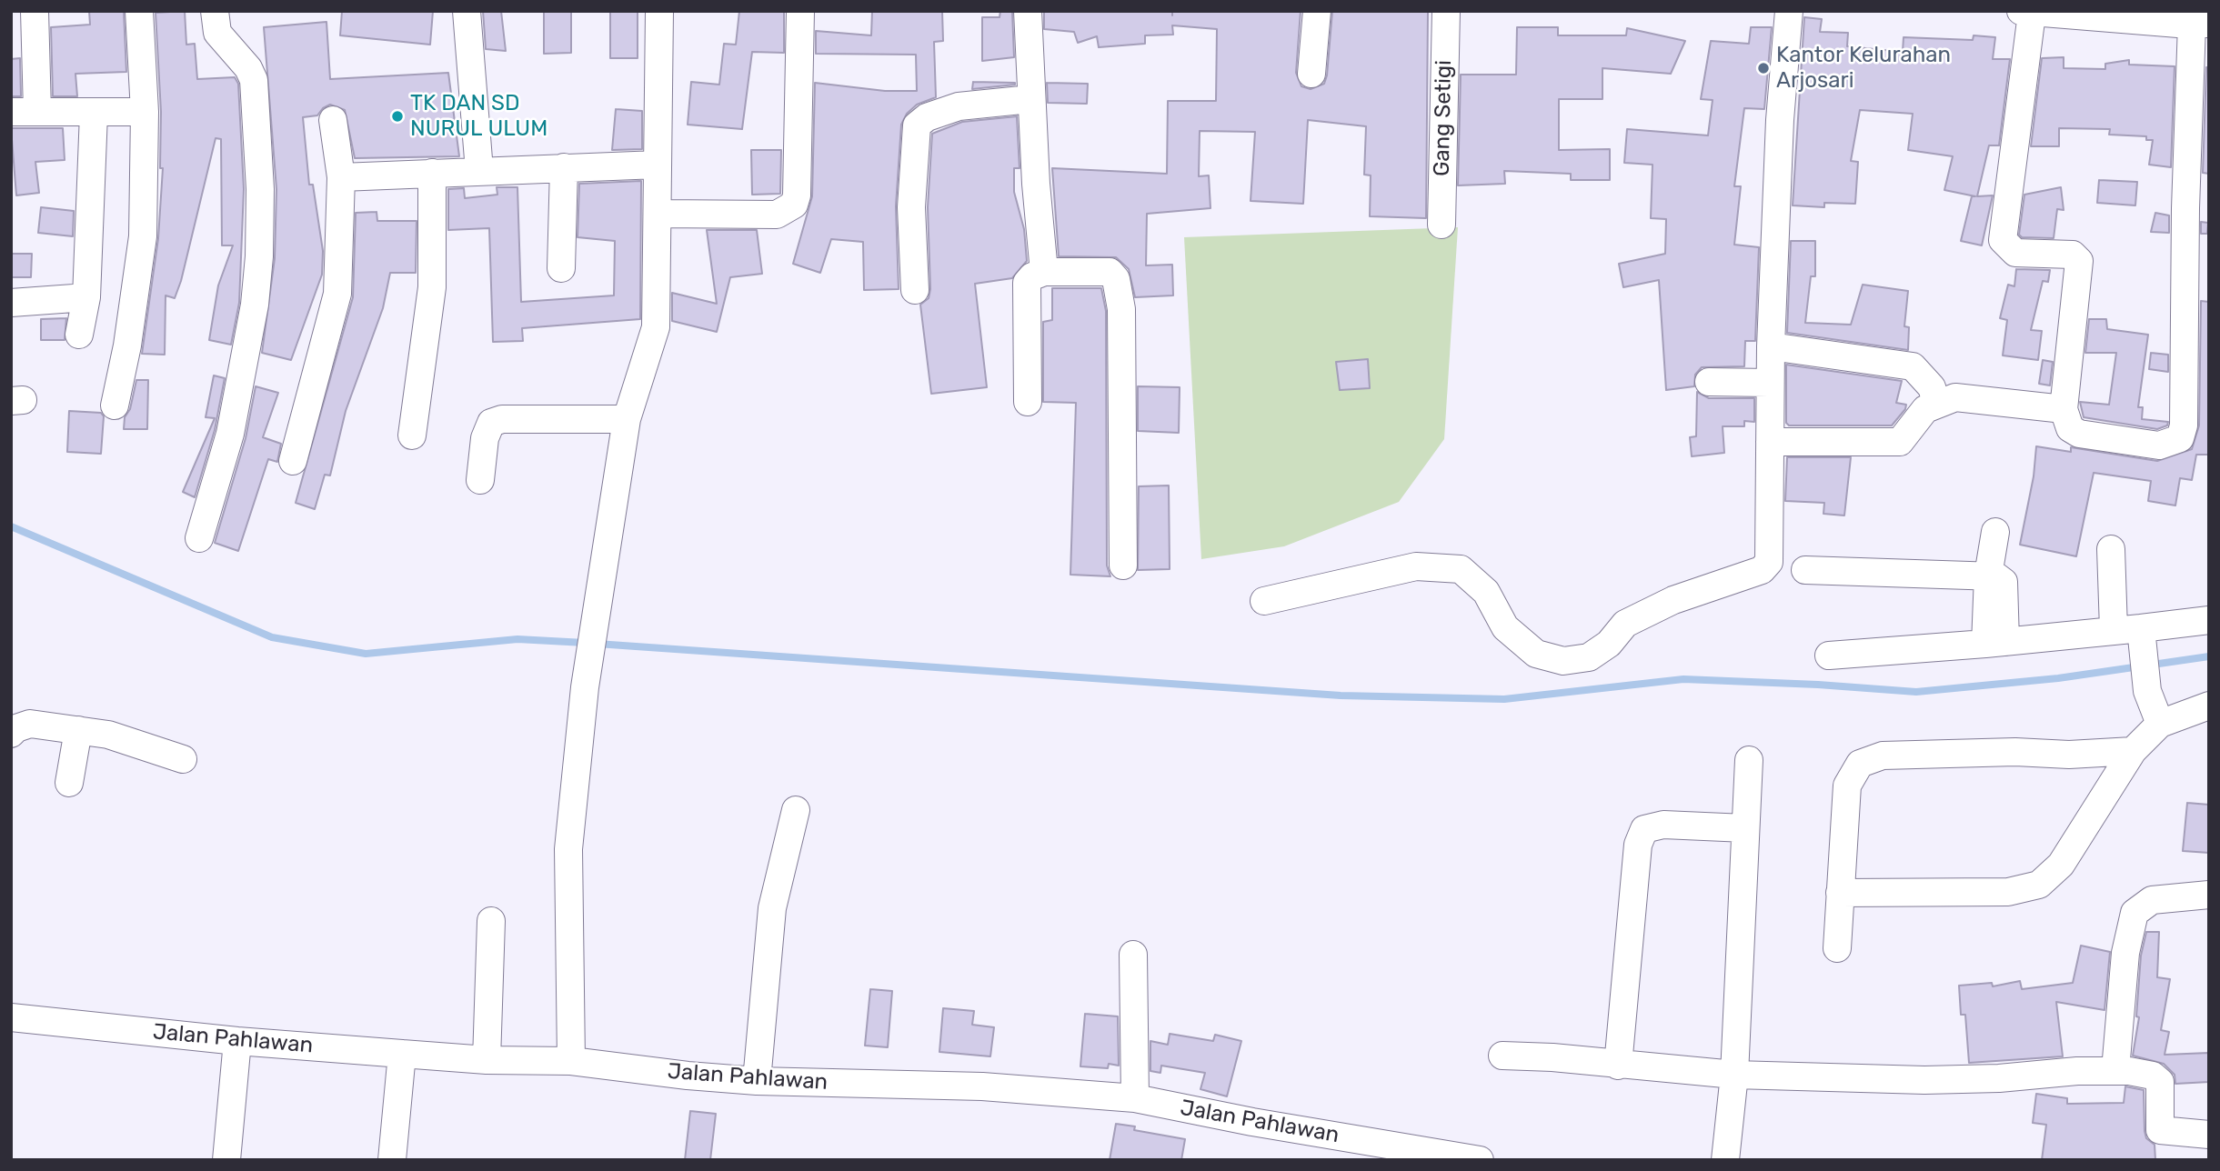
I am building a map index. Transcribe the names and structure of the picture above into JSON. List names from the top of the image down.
{
  "streets": {
    "street": ["Gang Setigi", "Jalan Pahlawan"]
  },
  "places": ["Kantor Kelurahan Arjosari", "TK DAN SD NURUL ULUM"]
}
